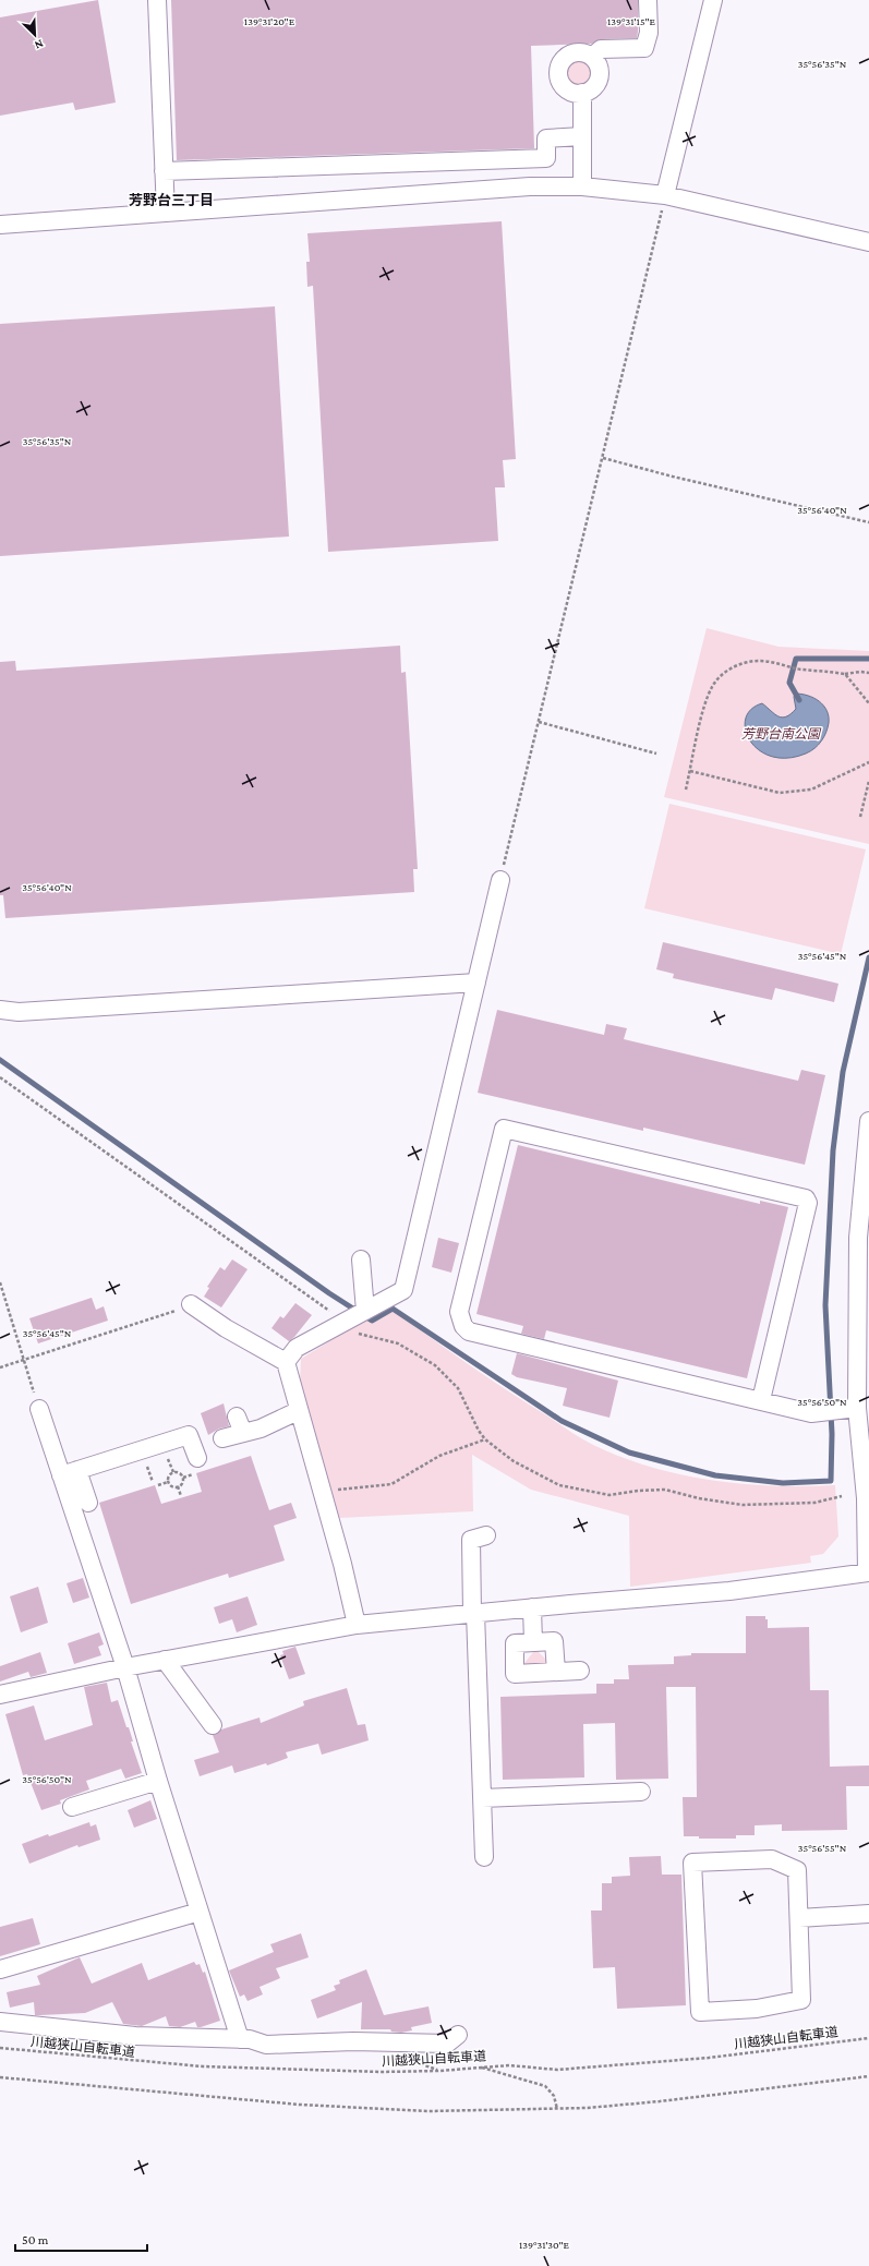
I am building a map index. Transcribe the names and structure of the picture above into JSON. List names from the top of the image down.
{
  "streets": {
    "path": ["川越狭山自転車道"]
  },
  "districts": ["芳野台三丁目"],
  "parks": ["芳野台南公園"],
  "scale_bar": "50 m",
  "north": "bottom right",
  "coordinates": [
    "139°31'20\"E",
    "139°31'15\"E",
    "35°56'35\"N",
    "35°56'40\"N",
    "35°56'45\"N",
    "35°56'50\"N",
    "35°56'55\"N",
    "139°31'30\"E"
  ]
}
